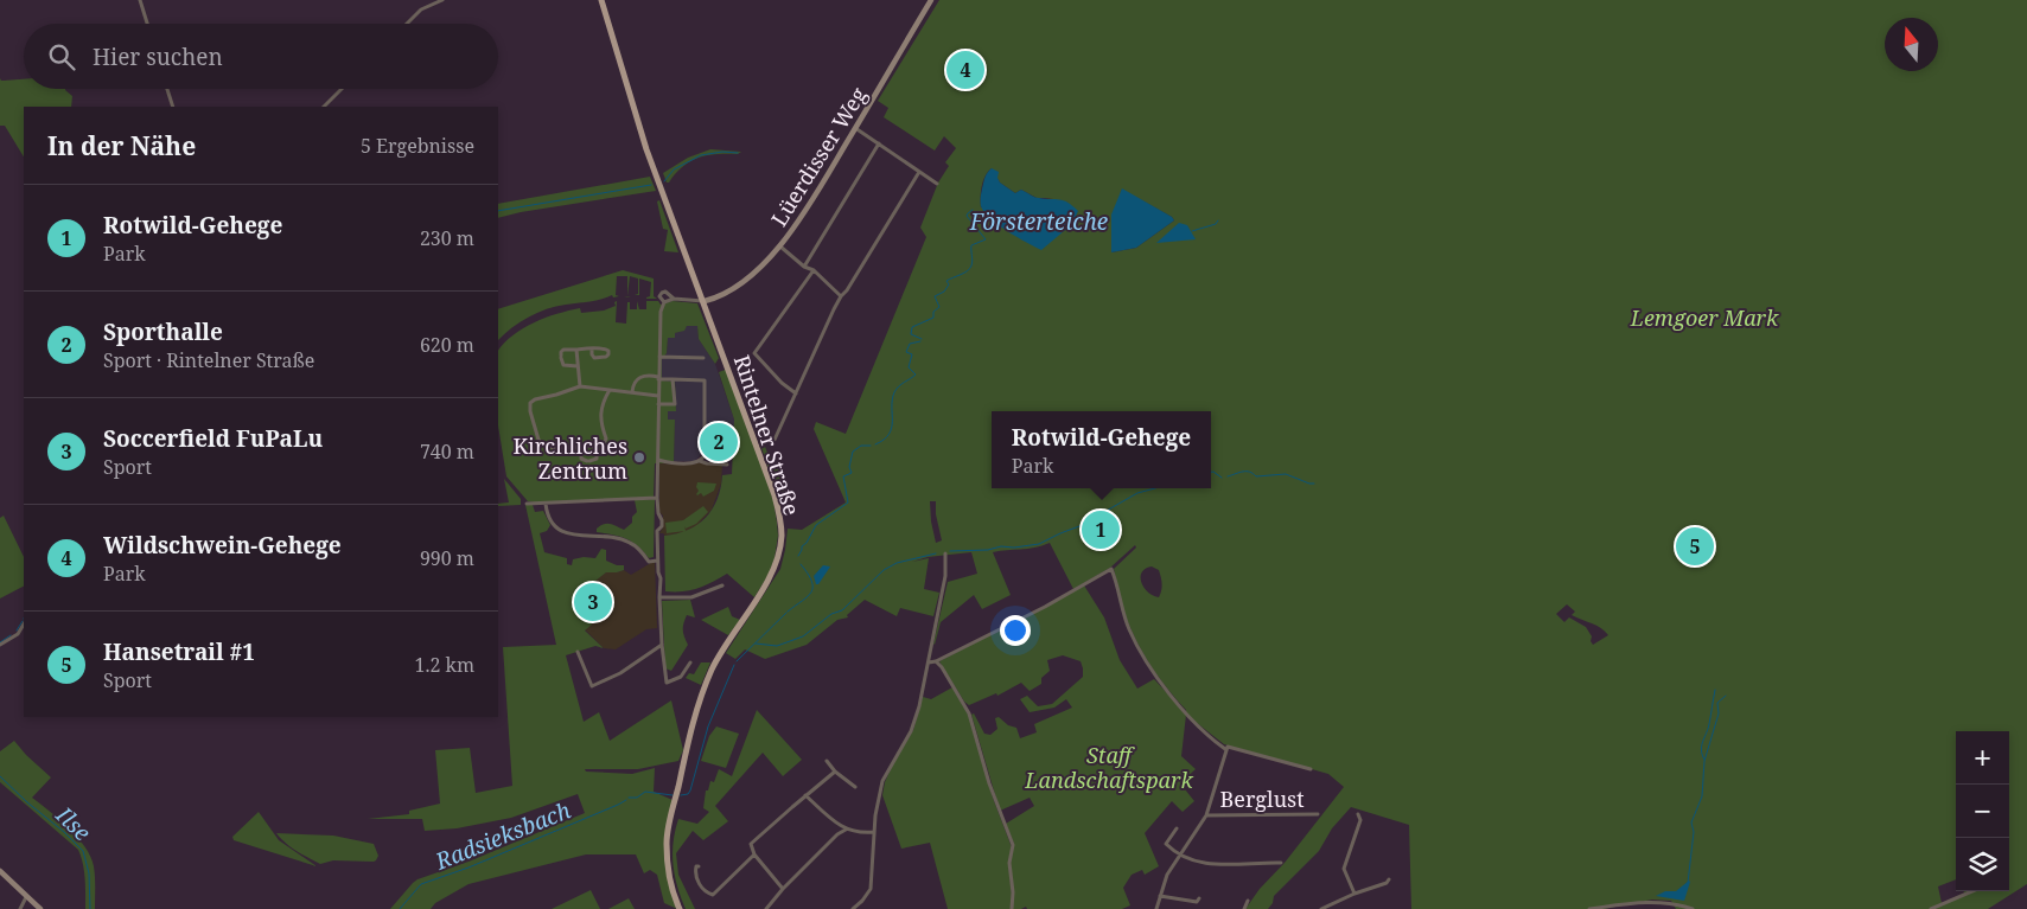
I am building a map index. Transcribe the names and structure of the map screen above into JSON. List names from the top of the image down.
{
  "streets": {
    "main road": ["Lüerdisser Weg", "Rintelner Straße"],
    "street": ["Berglust"]
  },
  "crossings": [
    ["Lüerdisser Weg", "Rintelner Straße"]
  ],
  "water": ["Försterteiche", "Ilse", "Radsieksbach"],
  "parks": ["Lemgoer Mark", "Staff Landschaftspark"],
  "places": ["Kirchliches Zentrum"],
  "north": "top",
  "page": {
    "search": "Hier suchen",
    "pins": [
      "4",
      "2",
      "1",
      "5",
      "3"
    ],
    "heading": ["In der Nähe", "5 Ergebnisse"],
    "list": [
      {
        "mark": "1",
        "name": "Rotwild-Gehege",
        "note": "Park",
        "value": "230 m"
      },
      {
        "mark": "2",
        "name": "Sporthalle",
        "note": "Sport · Rintelner Straße",
        "value": "620 m"
      },
      {
        "mark": "3",
        "name": "Soccerfield FuPaLu",
        "note": "Sport",
        "value": "740 m"
      },
      {
        "mark": "4",
        "name": "Wildschwein-Gehege",
        "note": "Park",
        "value": "990 m"
      },
      {
        "mark": "5",
        "name": "Hansetrail #1",
        "note": "Sport",
        "value": "1.2 km"
      }
    ],
    "popup": ["Rotwild-Gehege", "Park"],
    "map_buttons": ["+", "−"]
  }
}
